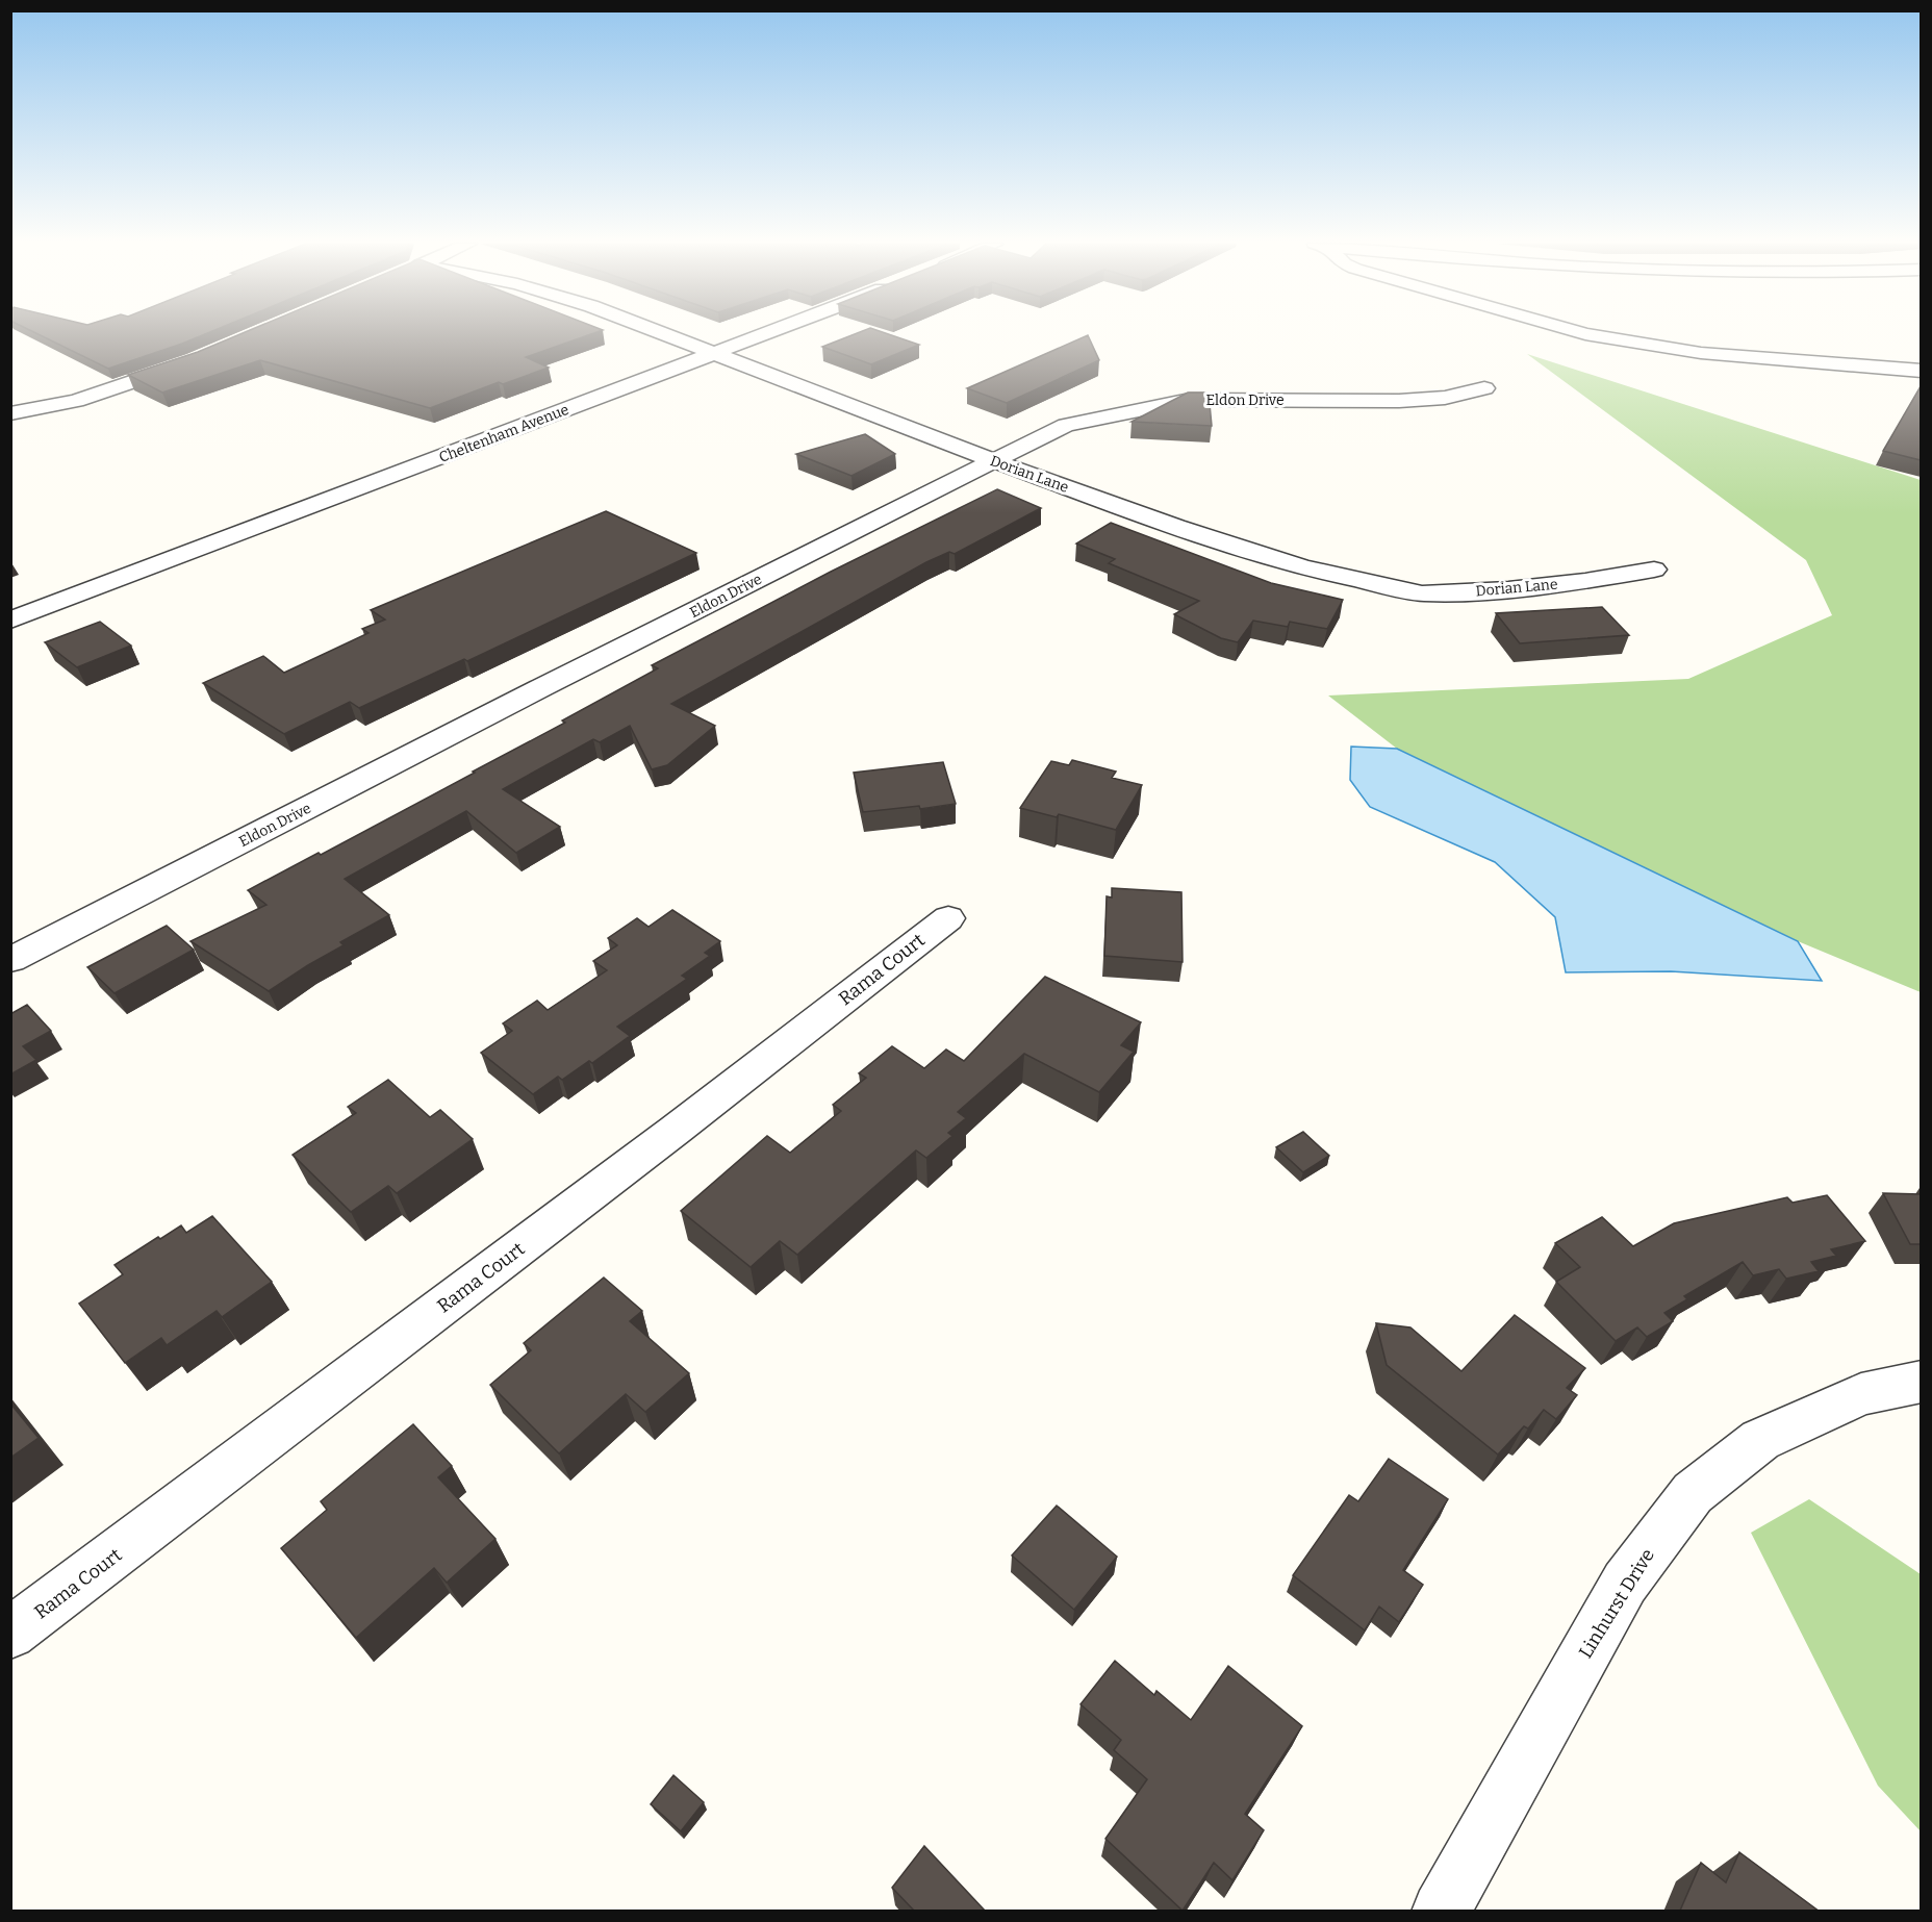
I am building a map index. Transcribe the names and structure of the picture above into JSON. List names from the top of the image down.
{
  "streets": {
    "street": [
      "Eldon Drive",
      "Cheltenham Avenue",
      "Dorian Lane",
      "Rama Court",
      "Linhurst Drive"
    ]
  },
  "crossings": [
    ["Eldon Drive", "Dorian Lane"],
    ["Cheltenham Avenue", "Dorian Lane"]
  ]
}
